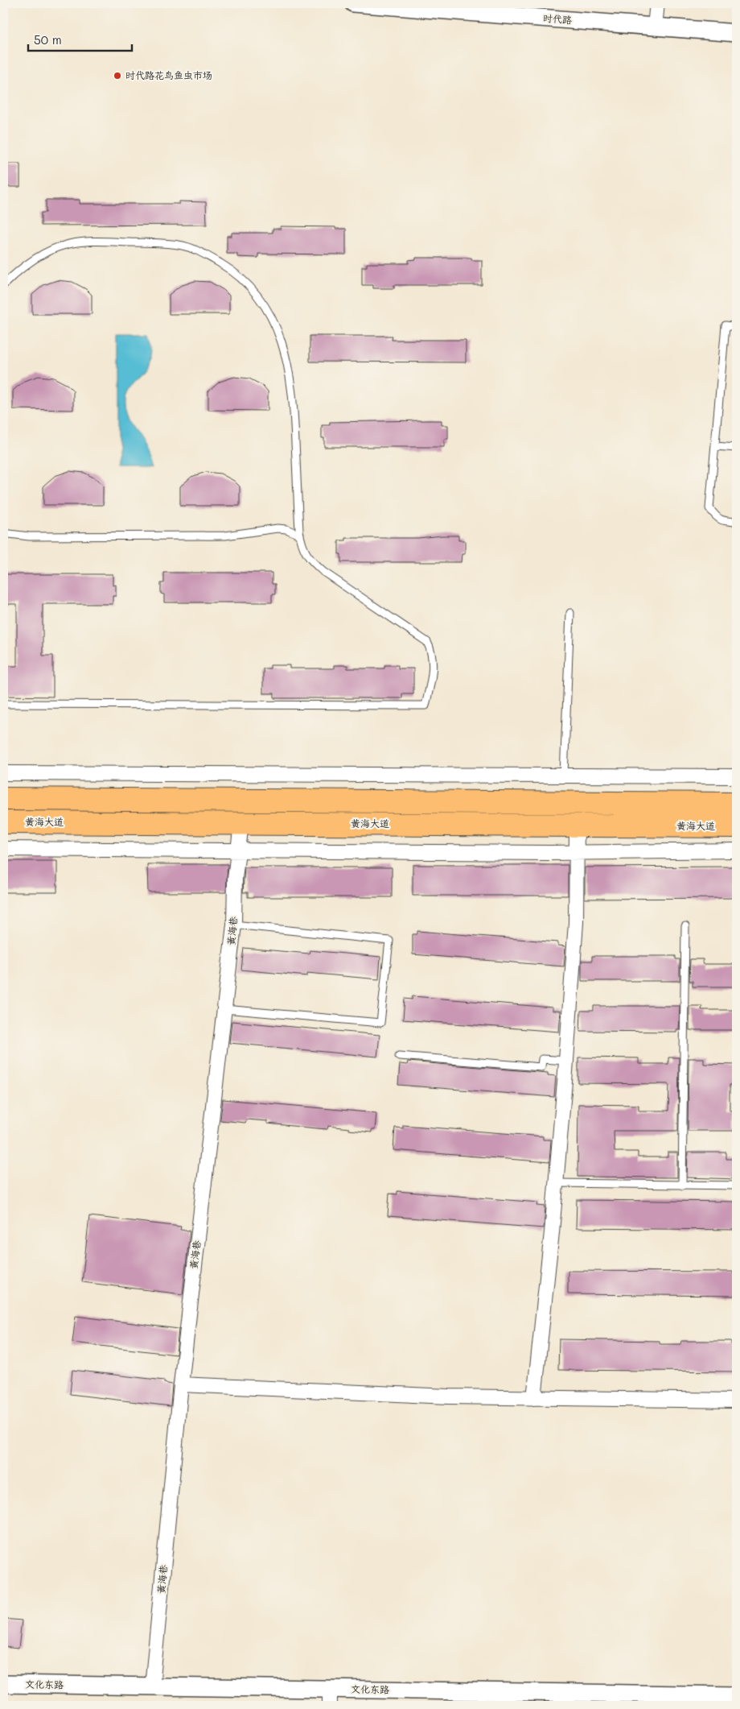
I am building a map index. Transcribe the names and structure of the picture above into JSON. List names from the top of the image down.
{
  "streets": {
    "main road": ["黄海大道"],
    "street": ["时代路", "黄海巷", "文化东路"]
  },
  "crossings": [
    ["黄海大道", "黄海巷"],
    ["黄海巷", "文化东路"]
  ],
  "places": ["时代路花鸟鱼虫市场"],
  "scale_bar": "50 m"
}
